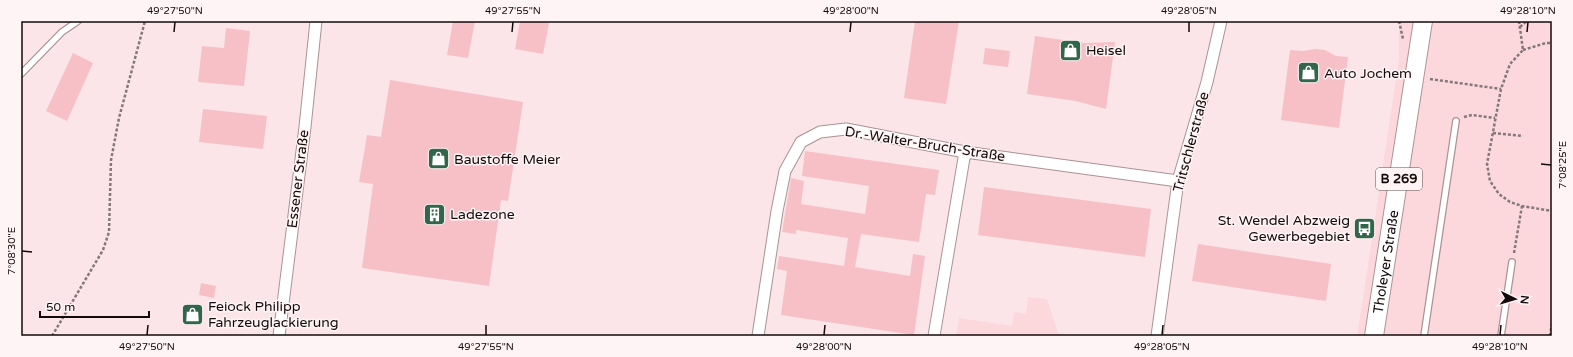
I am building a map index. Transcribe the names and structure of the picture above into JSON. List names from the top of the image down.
{
  "streets": {
    "main road": ["B 269", "Tholeyer Straße"],
    "street": ["Tritschlerstraße", "Dr.-Walter-Bruch-Straße", "Essener Straße"]
  },
  "crossings": [
    ["Tritschlerstraße", "Dr.-Walter-Bruch-Straße"]
  ],
  "places": {
    "shop": [
      "Heisel",
      "Auto Jochem",
      "Baustoffe Meier",
      "Feiock Philipp Fahrzeuglackierung"
    ],
    "building": ["Ladezone"],
    "bus stop": ["St. Wendel Abzweig Gewerbegebiet"]
  },
  "scale_bar": "50 m",
  "north": "right",
  "coordinates": [
    "49°27'50\"N",
    "49°27'55\"N",
    "49°28'00\"N",
    "49°28'05\"N",
    "49°28'10\"N",
    "7°08'25\"E",
    "7°08'30\"E"
  ]
}
